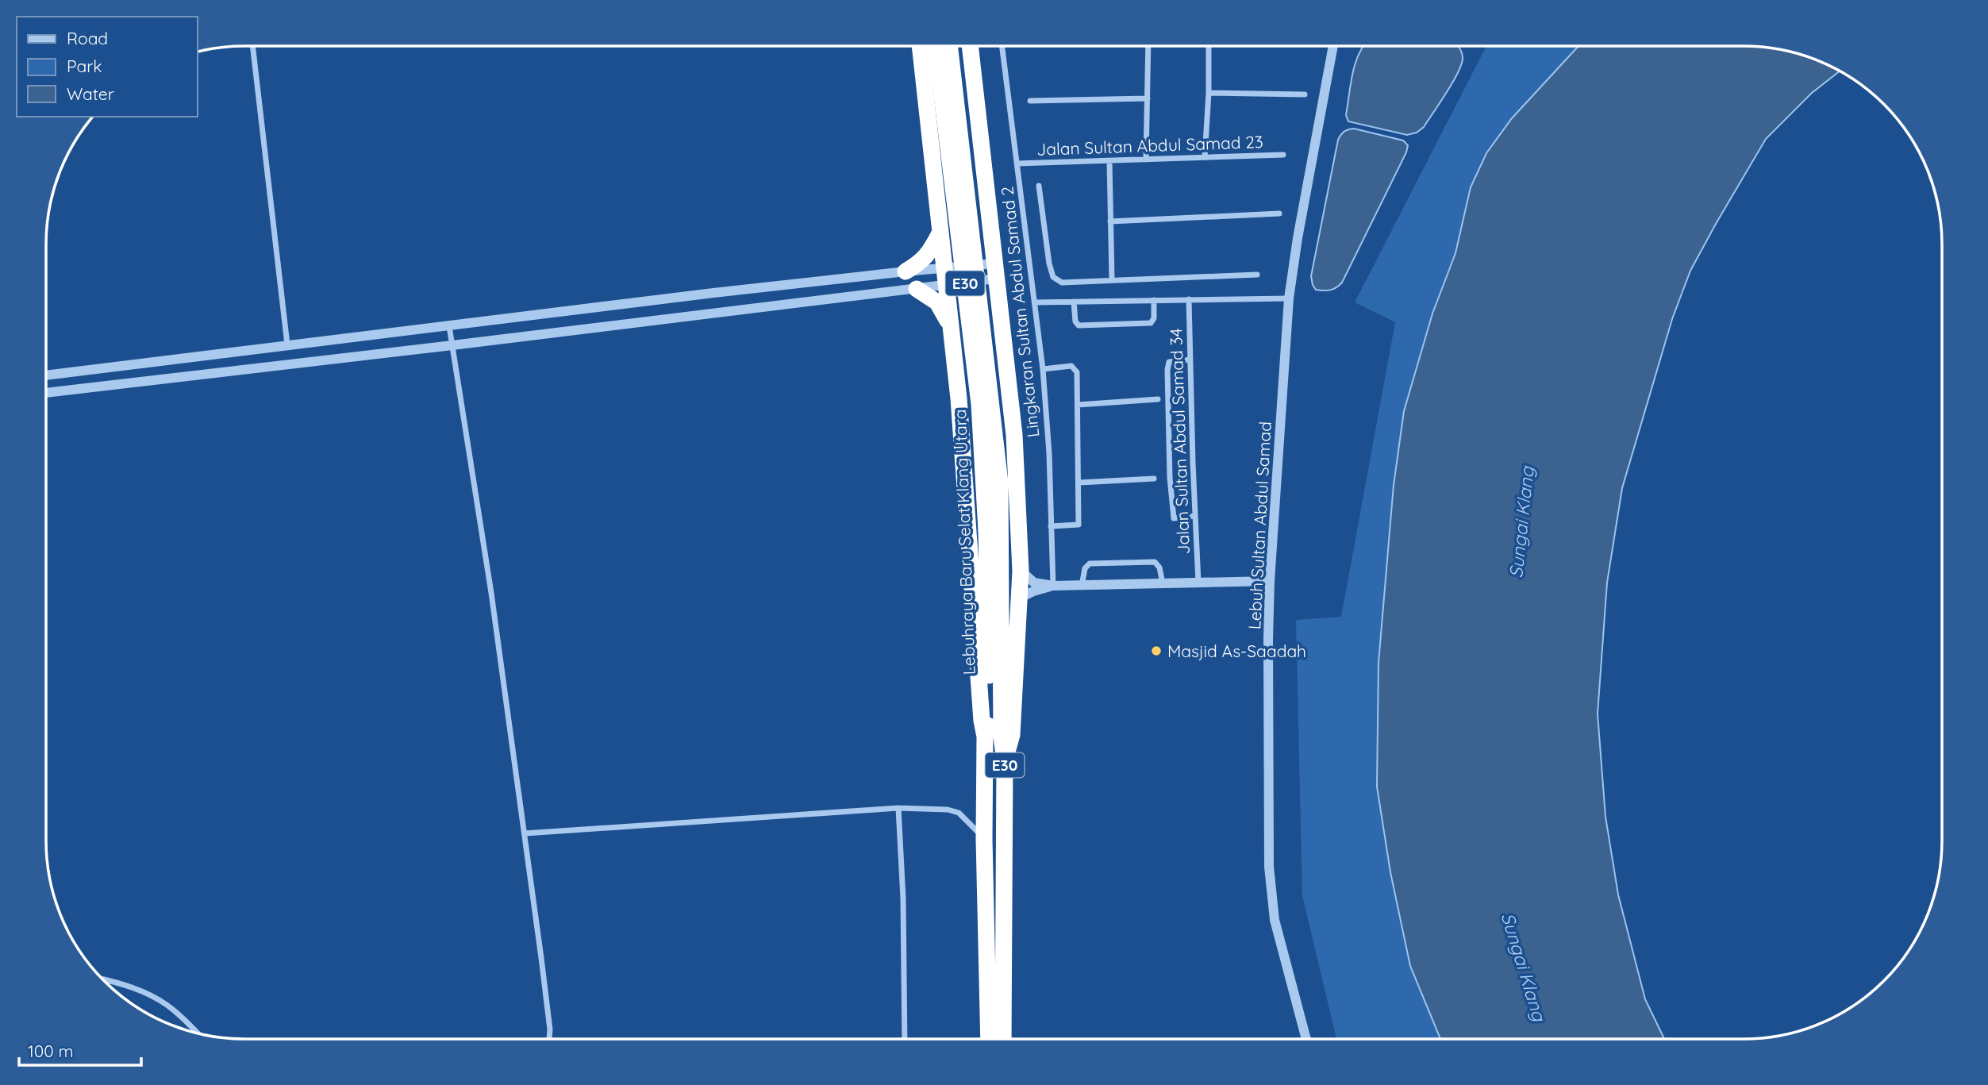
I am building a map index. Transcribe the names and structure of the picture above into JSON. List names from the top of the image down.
{
  "streets": {
    "highway": ["E30", "Lebuhraya Baru Selat Klang Utara"],
    "street": [
      "Jalan Sultan Abdul Samad 23",
      "Lingkaran Sultan Abdul Samad 2",
      "Jalan Sultan Abdul Samad 34",
      "Lebuh Sultan Abdul Samad"
    ]
  },
  "crossings": [
    ["Jalan Sultan Abdul Samad 23", "Lingkaran Sultan Abdul Samad 2"]
  ],
  "water": ["Sungai Klang"],
  "places": ["Masjid As-Saadah"],
  "legend": ["Road", "Park", "Water"],
  "scale_bar": "100 m"
}
